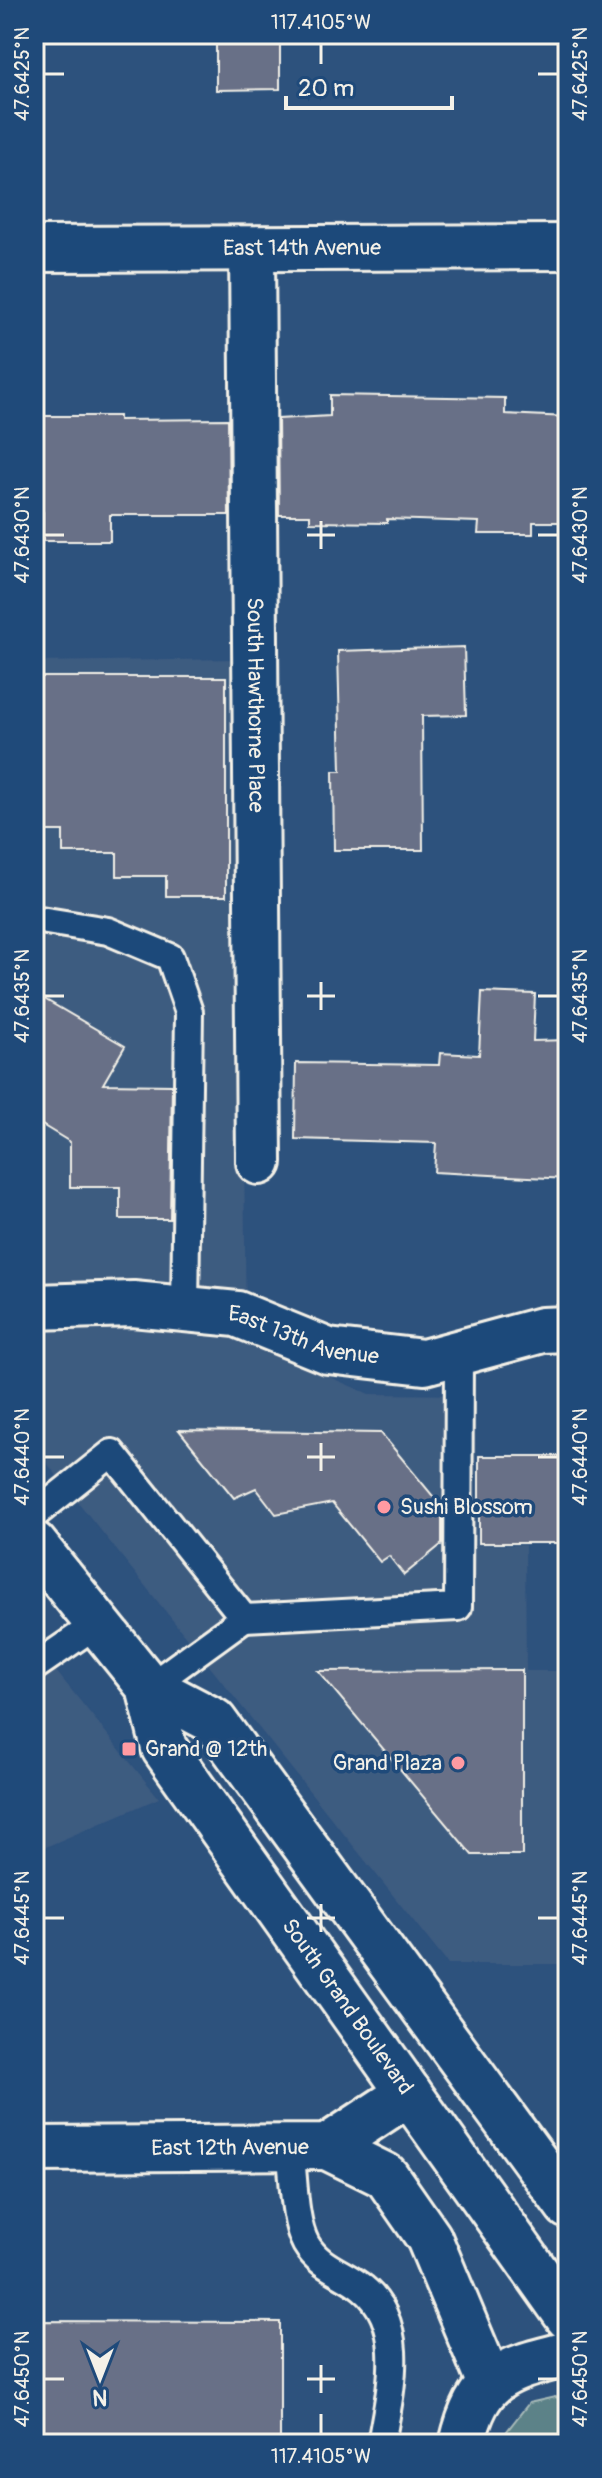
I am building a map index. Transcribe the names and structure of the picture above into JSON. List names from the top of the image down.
{
  "streets": {
    "street": [
      "East 14th Avenue",
      "South Hawthorne Place",
      "East 13th Avenue",
      "South Grand Boulevard",
      "East 12th Avenue"
    ]
  },
  "crossings": [
    ["East 14th Avenue", "South Hawthorne Place"],
    ["South Grand Boulevard", "East 12th Avenue"]
  ],
  "places": {
    "other": ["Sushi Blossom", "Grand Plaza"],
    "transit": ["Grand @ 12th"]
  },
  "scale_bar": "20 m",
  "north": "bottom",
  "coordinates": [
    "117.4105°W",
    "47.6425°N",
    "47.6430°N",
    "47.6435°N",
    "47.6440°N",
    "47.6445°N",
    "47.6450°N"
  ]
}
